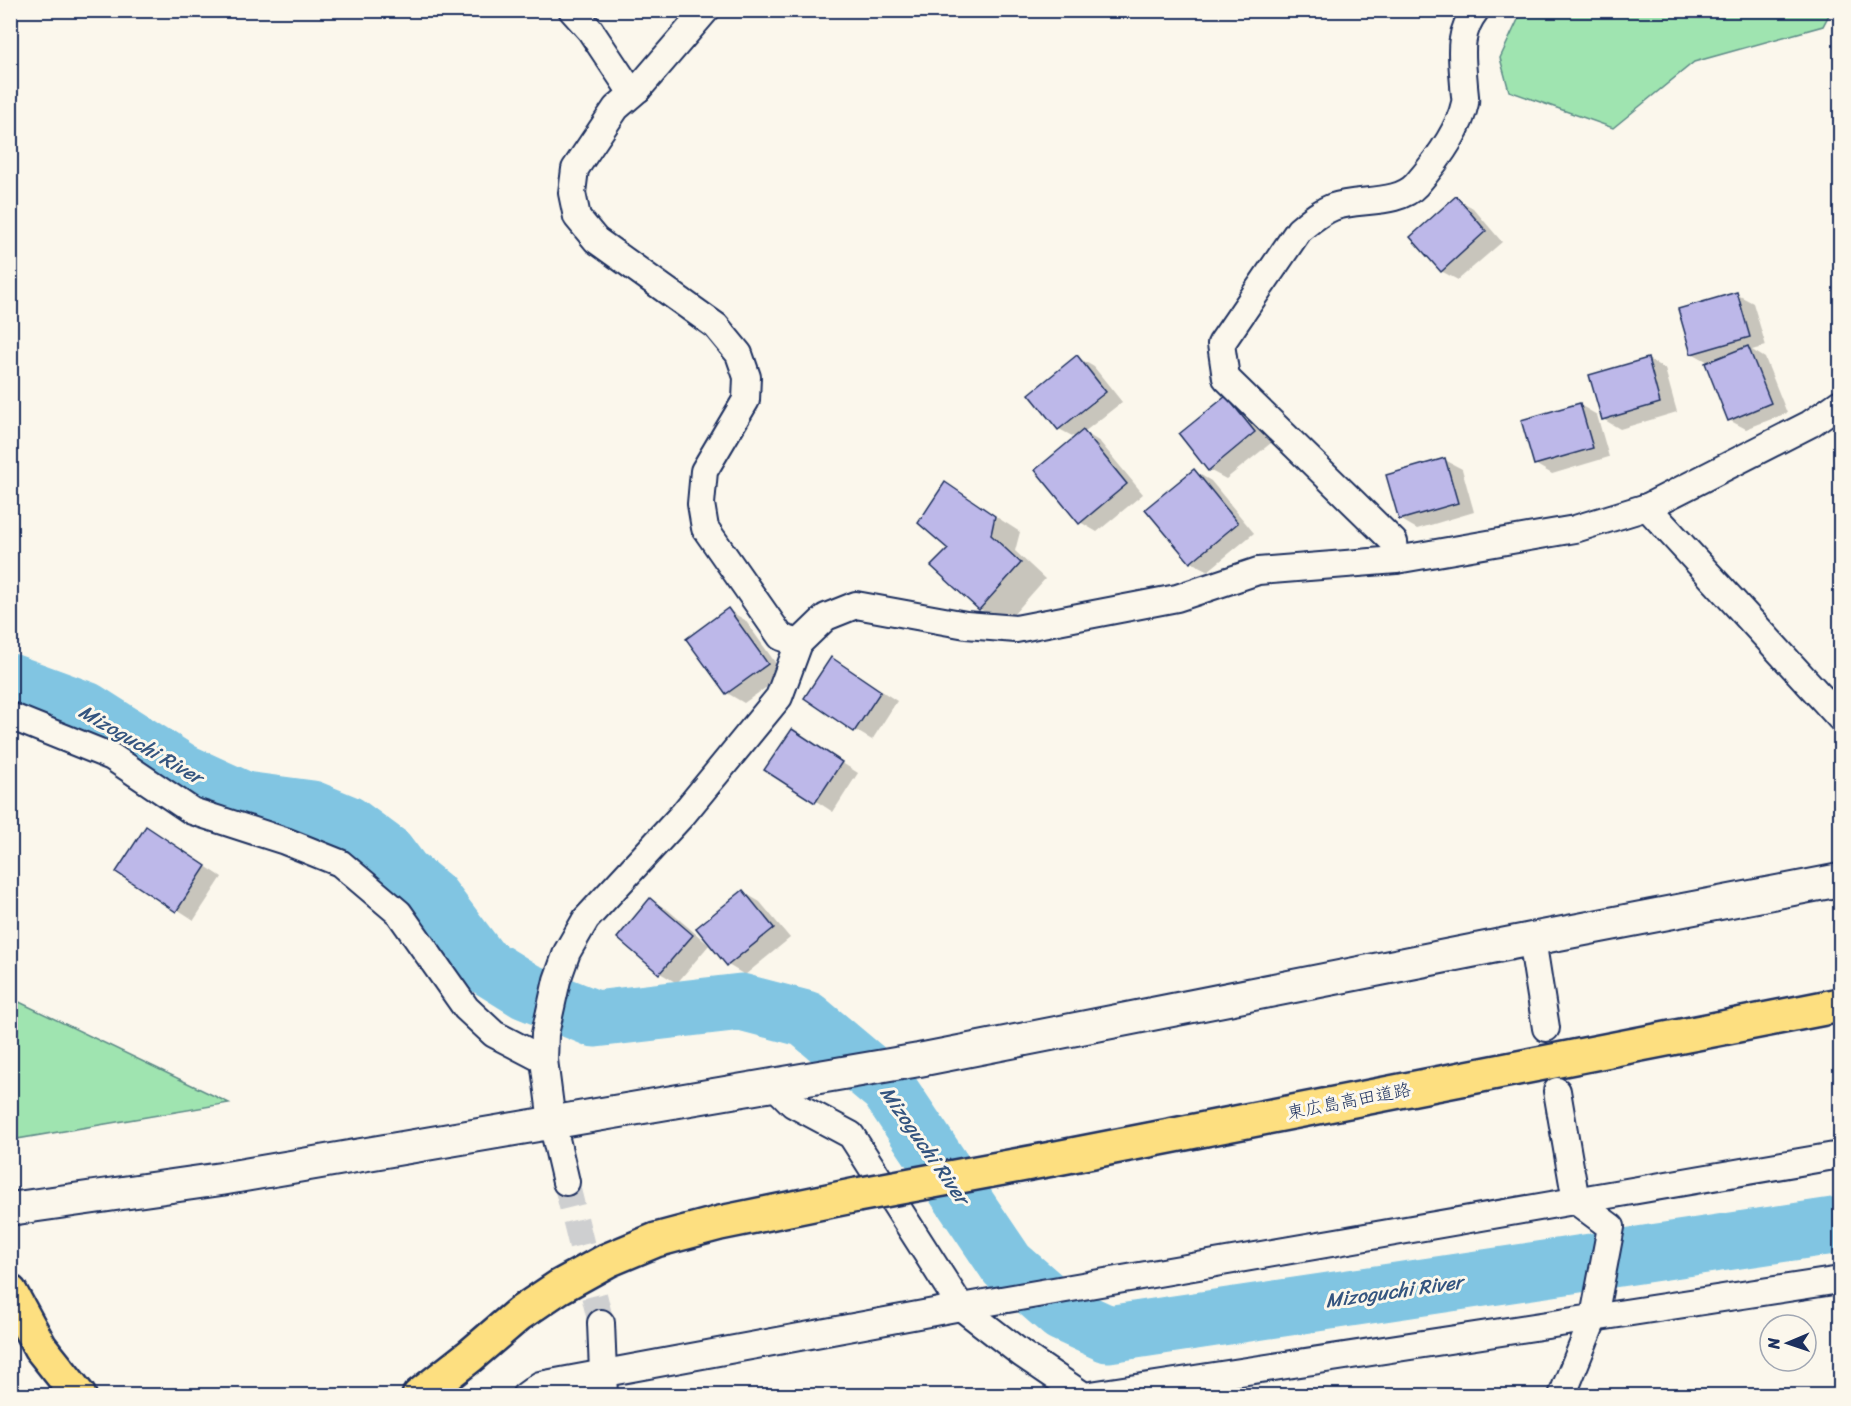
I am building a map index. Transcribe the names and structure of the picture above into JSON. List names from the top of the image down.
{
  "streets": {
    "highway": ["東広島高田道路"]
  },
  "water": ["Mizoguchi River"],
  "north": "left"
}
